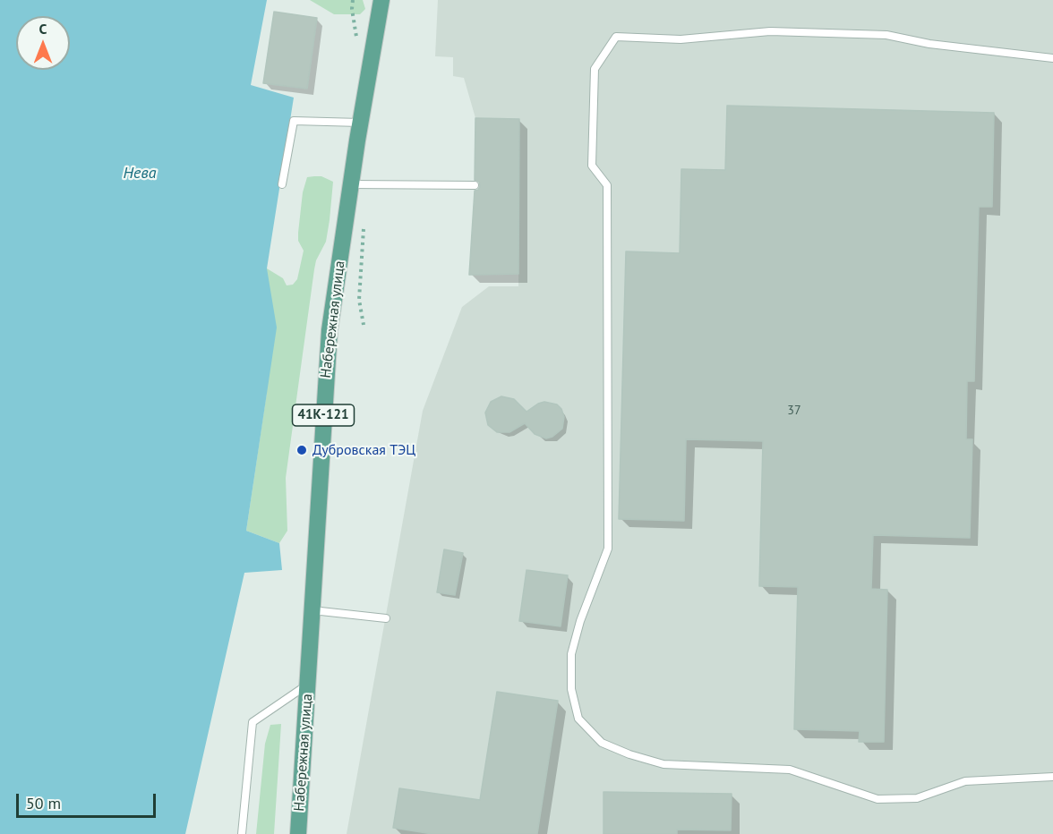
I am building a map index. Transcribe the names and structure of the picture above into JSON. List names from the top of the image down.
{
  "streets": {
    "main road": ["Набережная улица", "41К-121"]
  },
  "water": ["Нева"],
  "places": ["Дубровская ТЭЦ"],
  "house_numbers": ["37"],
  "scale_bar": "50 m",
  "north": "top"
}
